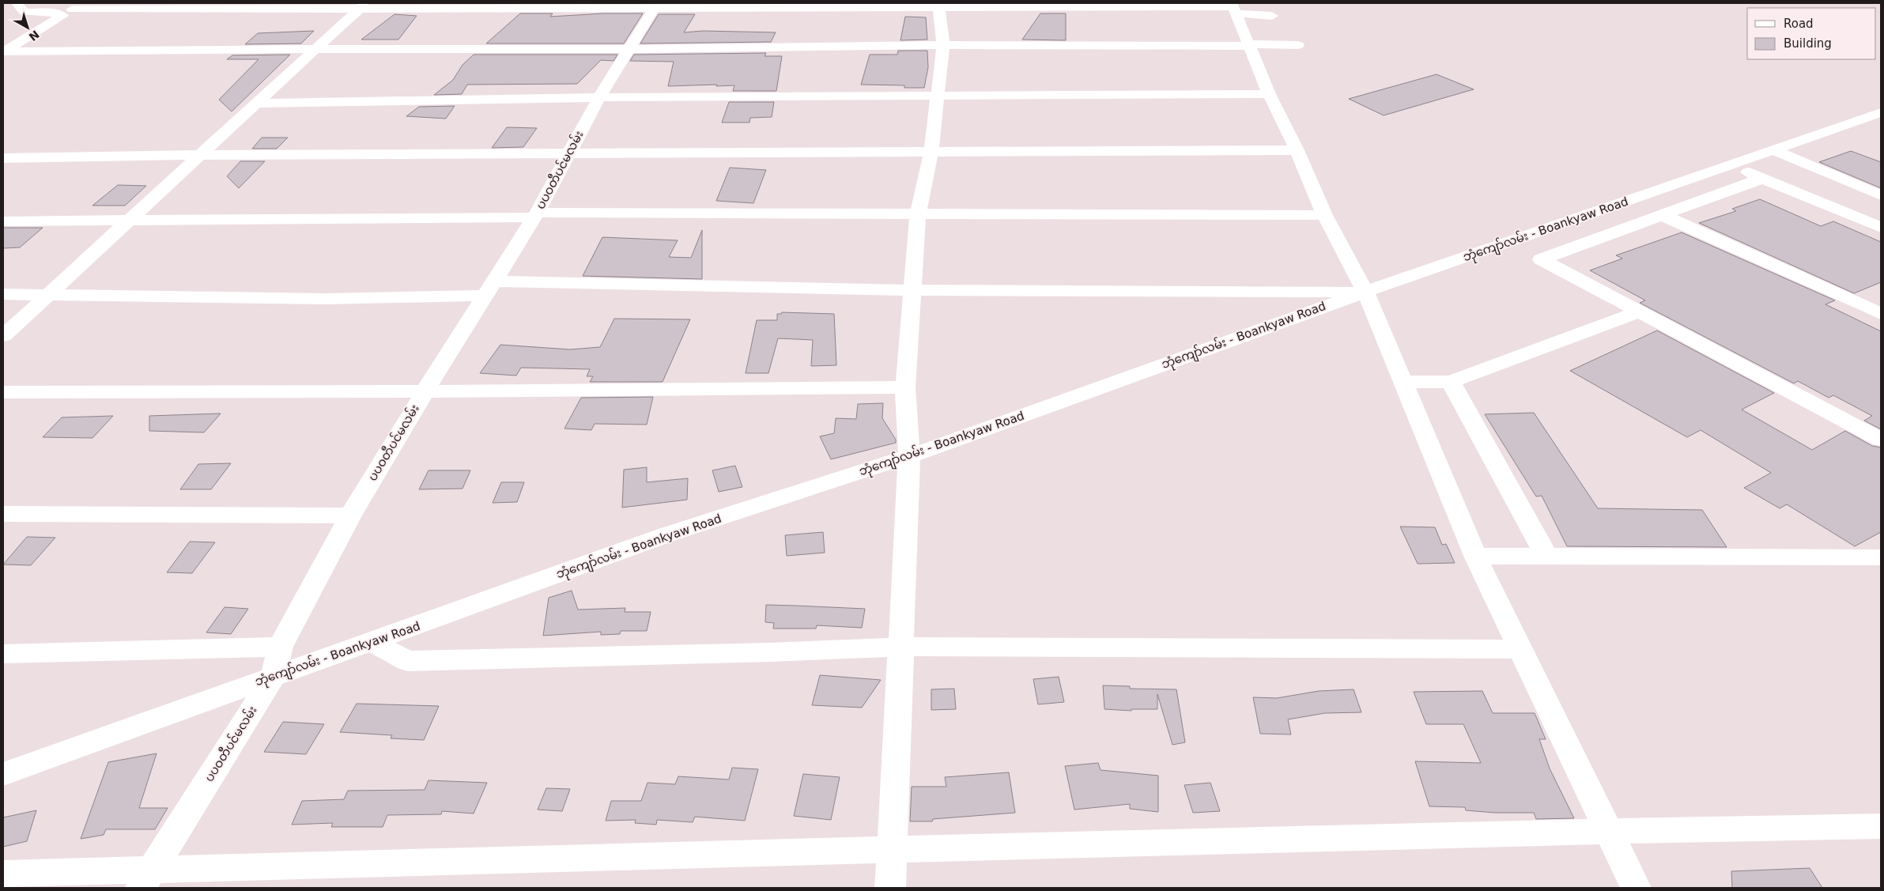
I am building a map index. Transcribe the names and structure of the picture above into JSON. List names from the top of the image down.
{
  "streets": {
    "street": ["ပပဝတီပင်မလမ်း", "ဘုံကျော်လမ်း - Boankyaw Road"]
  },
  "crossings": [
    ["ပပဝတီပင်မလမ်း", "ဘုံကျော်လမ်း - Boankyaw Road"]
  ],
  "legend": ["Road", "Building"],
  "north": "bottom right"
}
